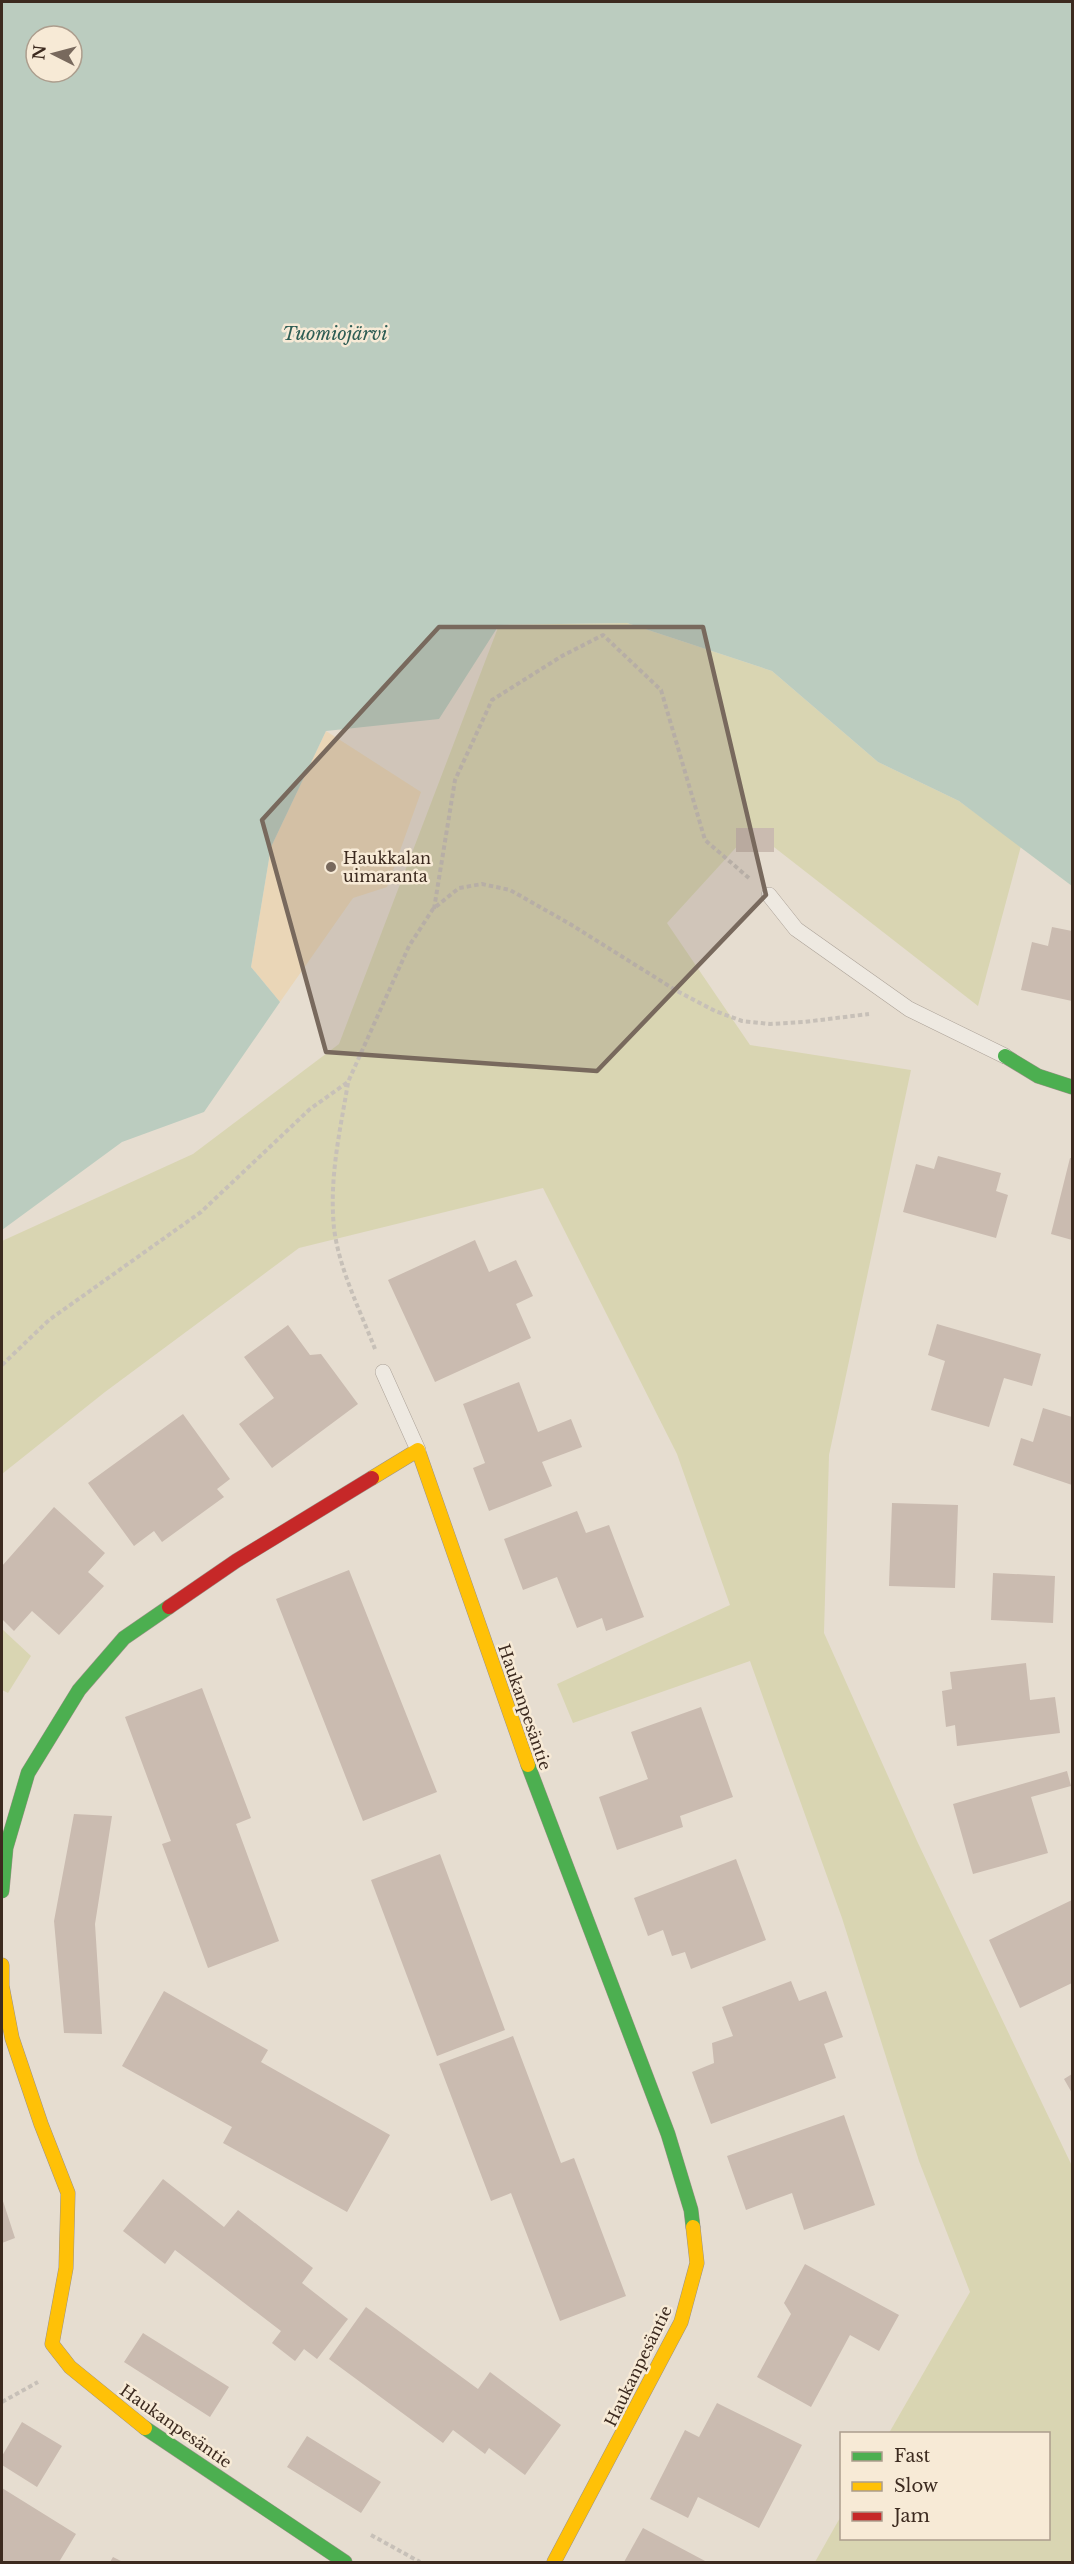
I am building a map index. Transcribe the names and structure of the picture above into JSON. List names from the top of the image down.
{
  "streets": {
    "street": ["Haukanpesäntie"]
  },
  "water": ["Tuomiojärvi"],
  "places": ["Haukkalan uimaranta"],
  "legend": ["Fast", "Slow", "Jam"],
  "north": "left"
}
